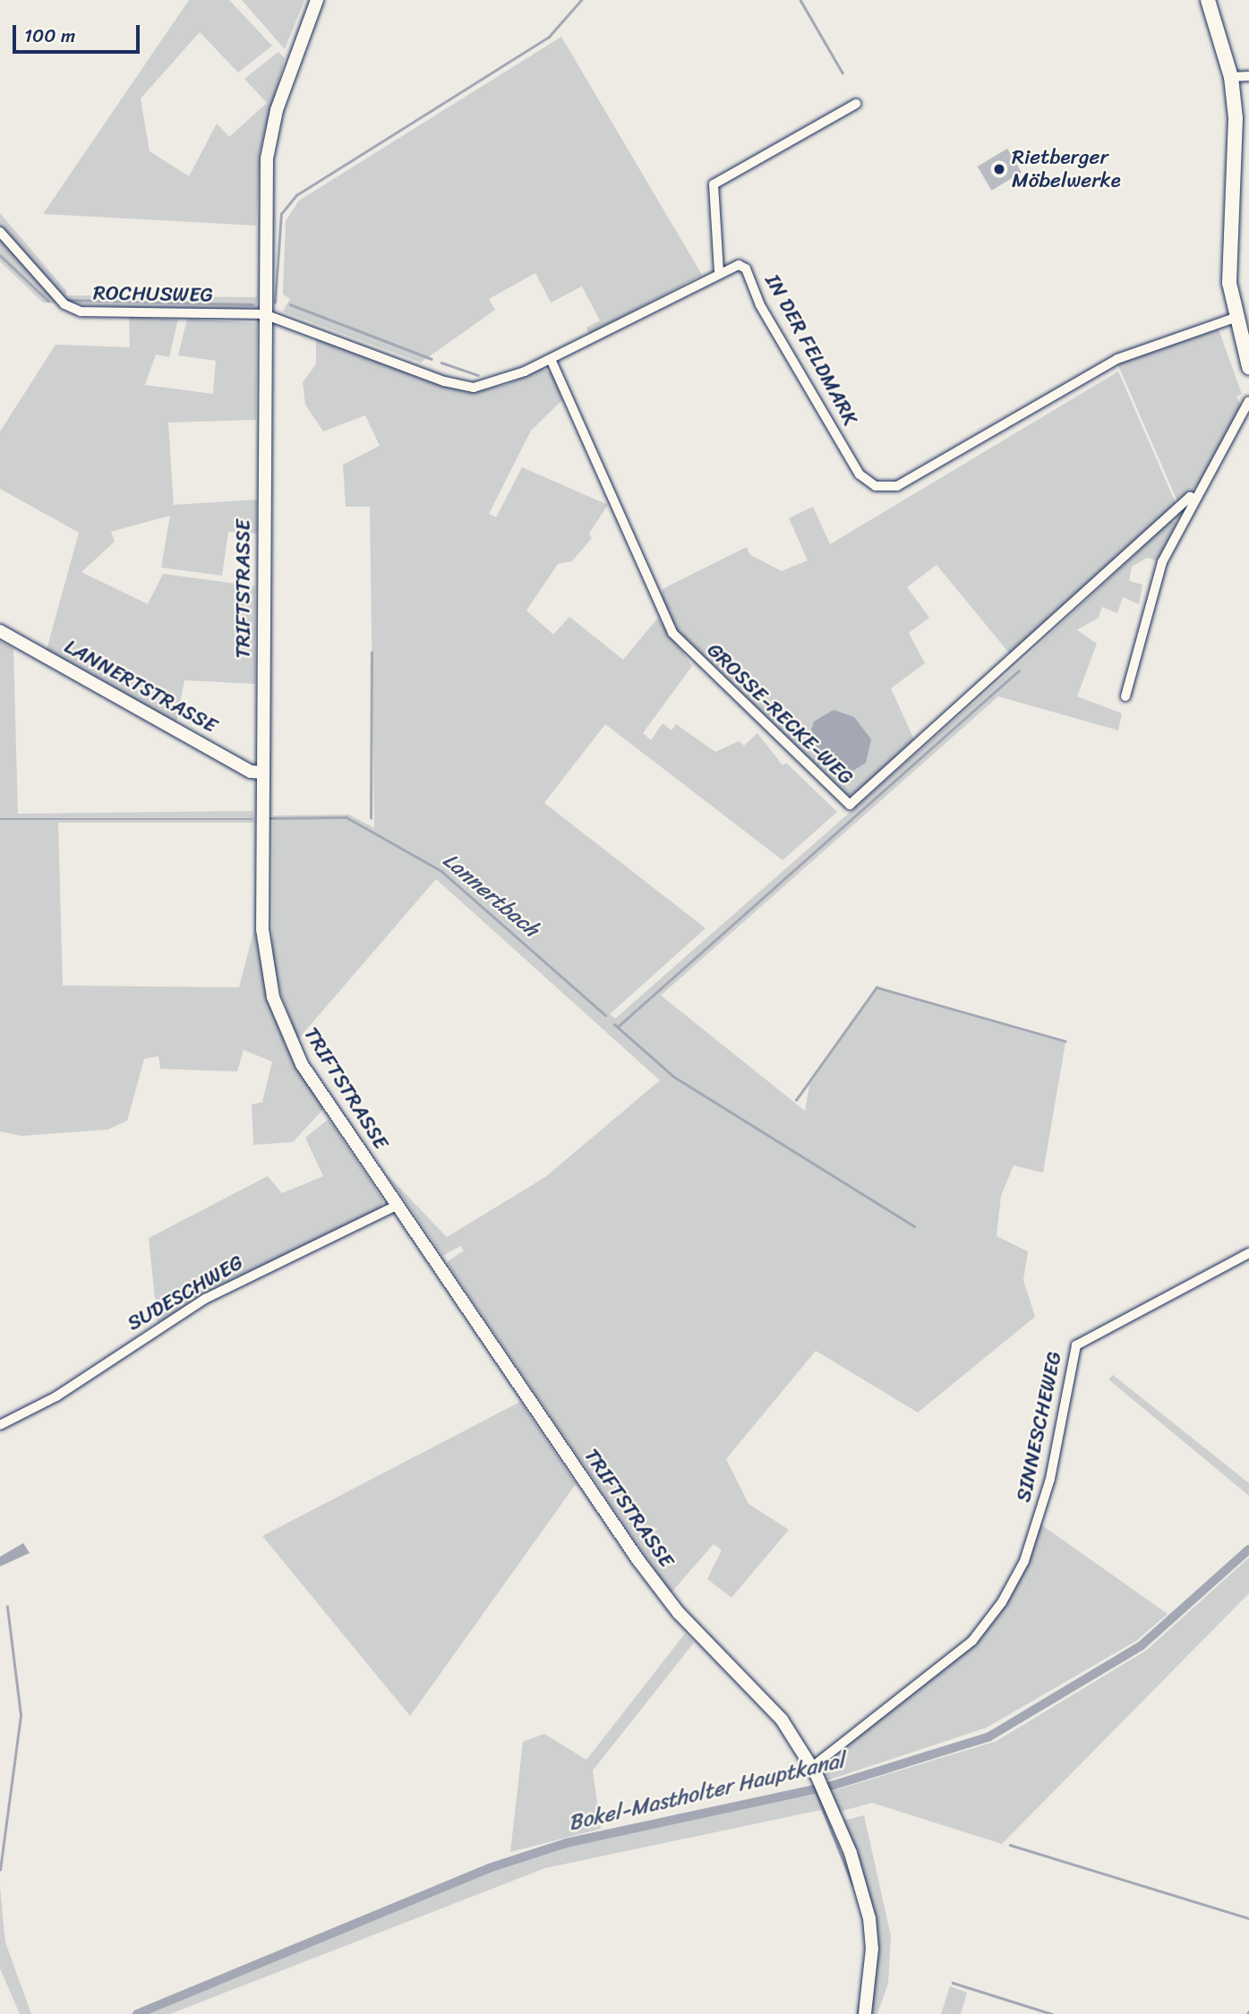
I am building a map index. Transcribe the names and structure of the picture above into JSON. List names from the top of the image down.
{
  "streets": {
    "street": [
      "ROCHUSWEG",
      "IN DER FELDMARK",
      "TRIFTSTRASSE",
      "LANNERTSTRASSE",
      "GROSSE-RECKE-WEG",
      "SUDESCHWEG",
      "SINNESCHEWEG"
    ]
  },
  "crossings": [
    ["ROCHUSWEG", "IN DER FELDMARK"],
    ["ROCHUSWEG", "TRIFTSTRASSE"],
    ["IN DER FELDMARK", "TRIFTSTRASSE"],
    ["IN DER FELDMARK", "GROSSE-RECKE-WEG"],
    ["TRIFTSTRASSE", "LANNERTSTRASSE"],
    ["TRIFTSTRASSE", "SUDESCHWEG"],
    ["TRIFTSTRASSE", "SINNESCHEWEG"]
  ],
  "water": ["Lannertbach", "Bokel-Mastholter Hauptkanal"],
  "places": ["Rietberger Möbelwerke"],
  "scale_bar": "100 m"
}
